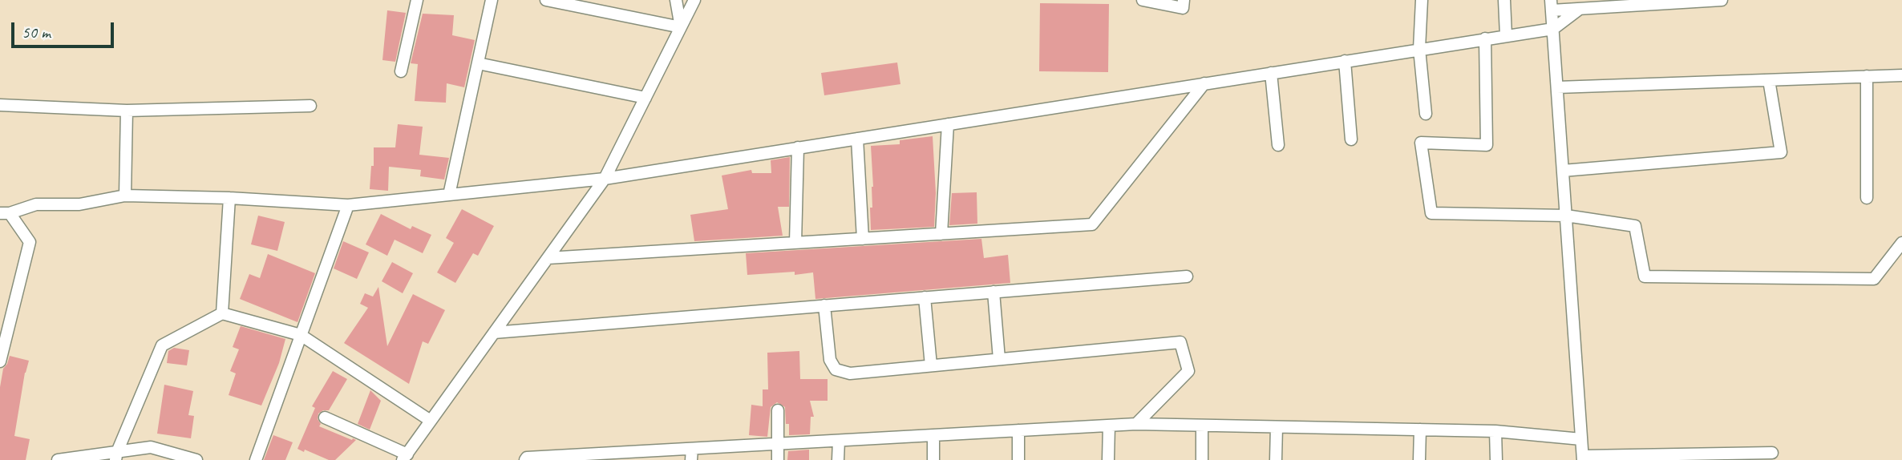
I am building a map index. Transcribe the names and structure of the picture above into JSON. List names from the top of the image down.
{
  "scale_bar": "50 m"
}
